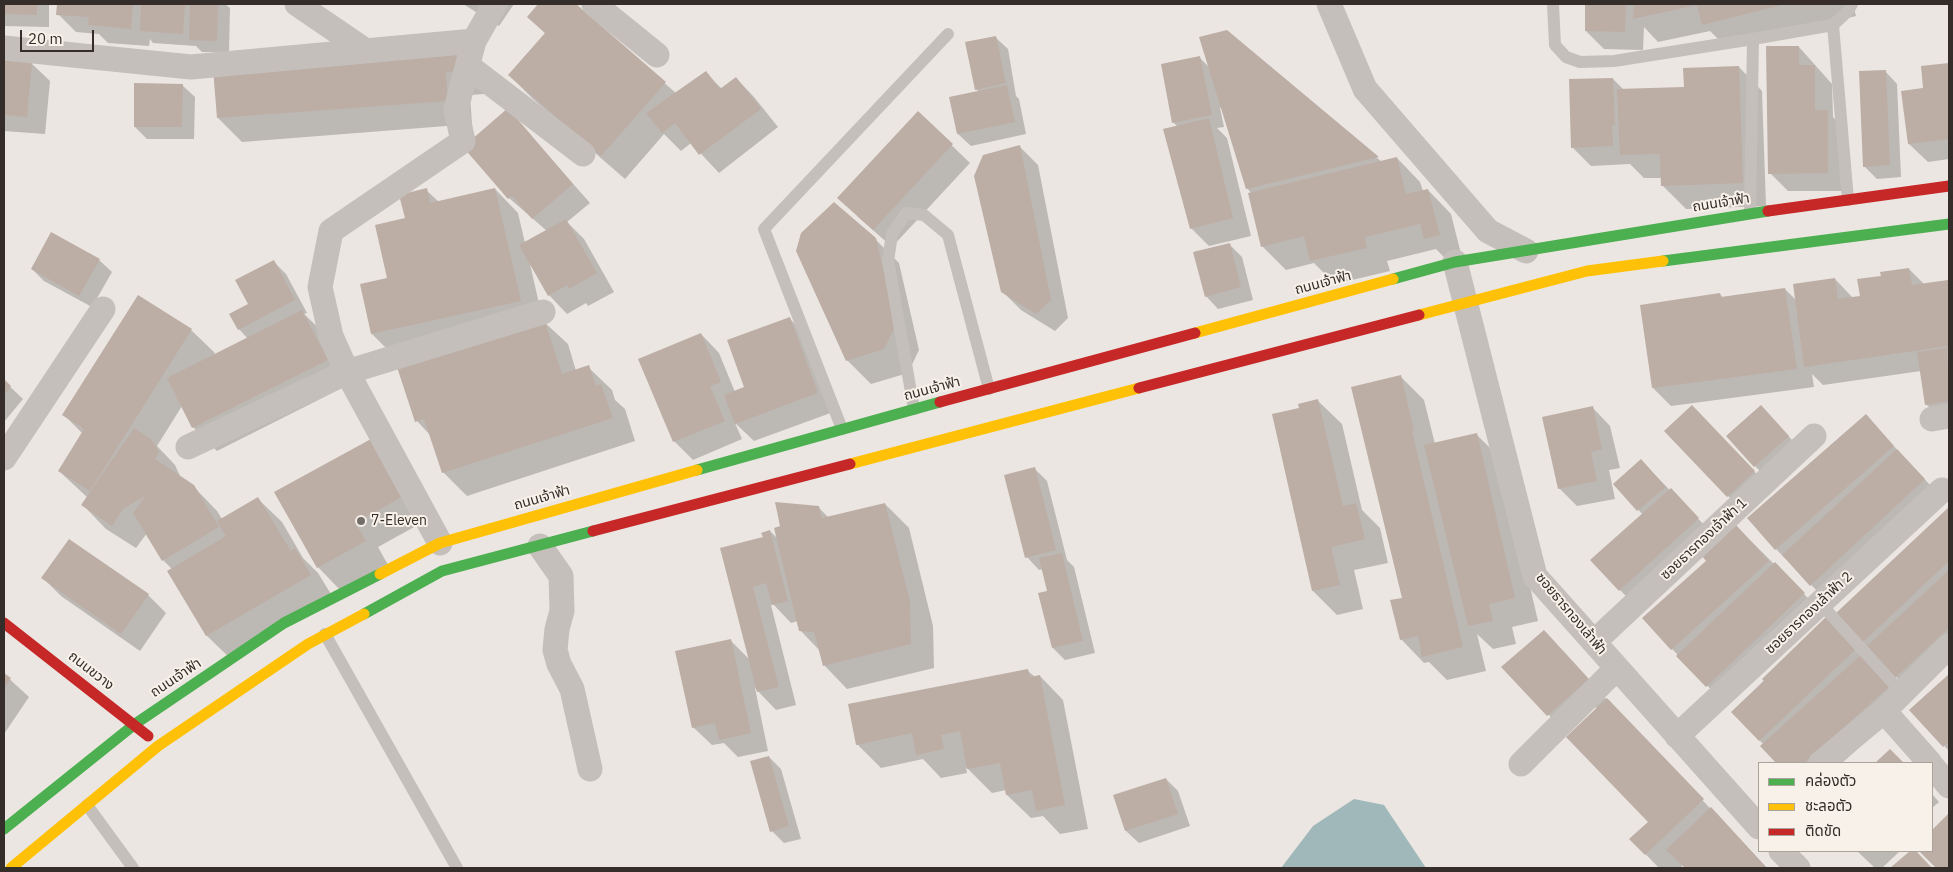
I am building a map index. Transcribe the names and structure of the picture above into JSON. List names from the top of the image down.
{
  "streets": {
    "main road": ["ถนนเจ้าฟ้า", "ถนนขวาง"],
    "street": ["ซอยธารทองเจ้าฟ้า 1", "ซอยธารทองเล้าฟ้า 2", "ซอยธารทองเล้าฟ้า"]
  },
  "crossings": [
    ["ถนนเจ้าฟ้า", "ซอยธารทองเล้าฟ้า"],
    ["ถนนเจ้าฟ้า", "ถนนขวาง"],
    ["ซอยธารทองเจ้าฟ้า 1", "ซอยธารทองเล้าฟ้า"],
    ["ซอยธารทองเล้าฟ้า 2", "ซอยธารทองเล้าฟ้า"]
  ],
  "places": ["7-Eleven"],
  "legend": ["คล่องตัว", "ชะลอตัว", "ติดขัด"],
  "scale_bar": "20 m"
}
